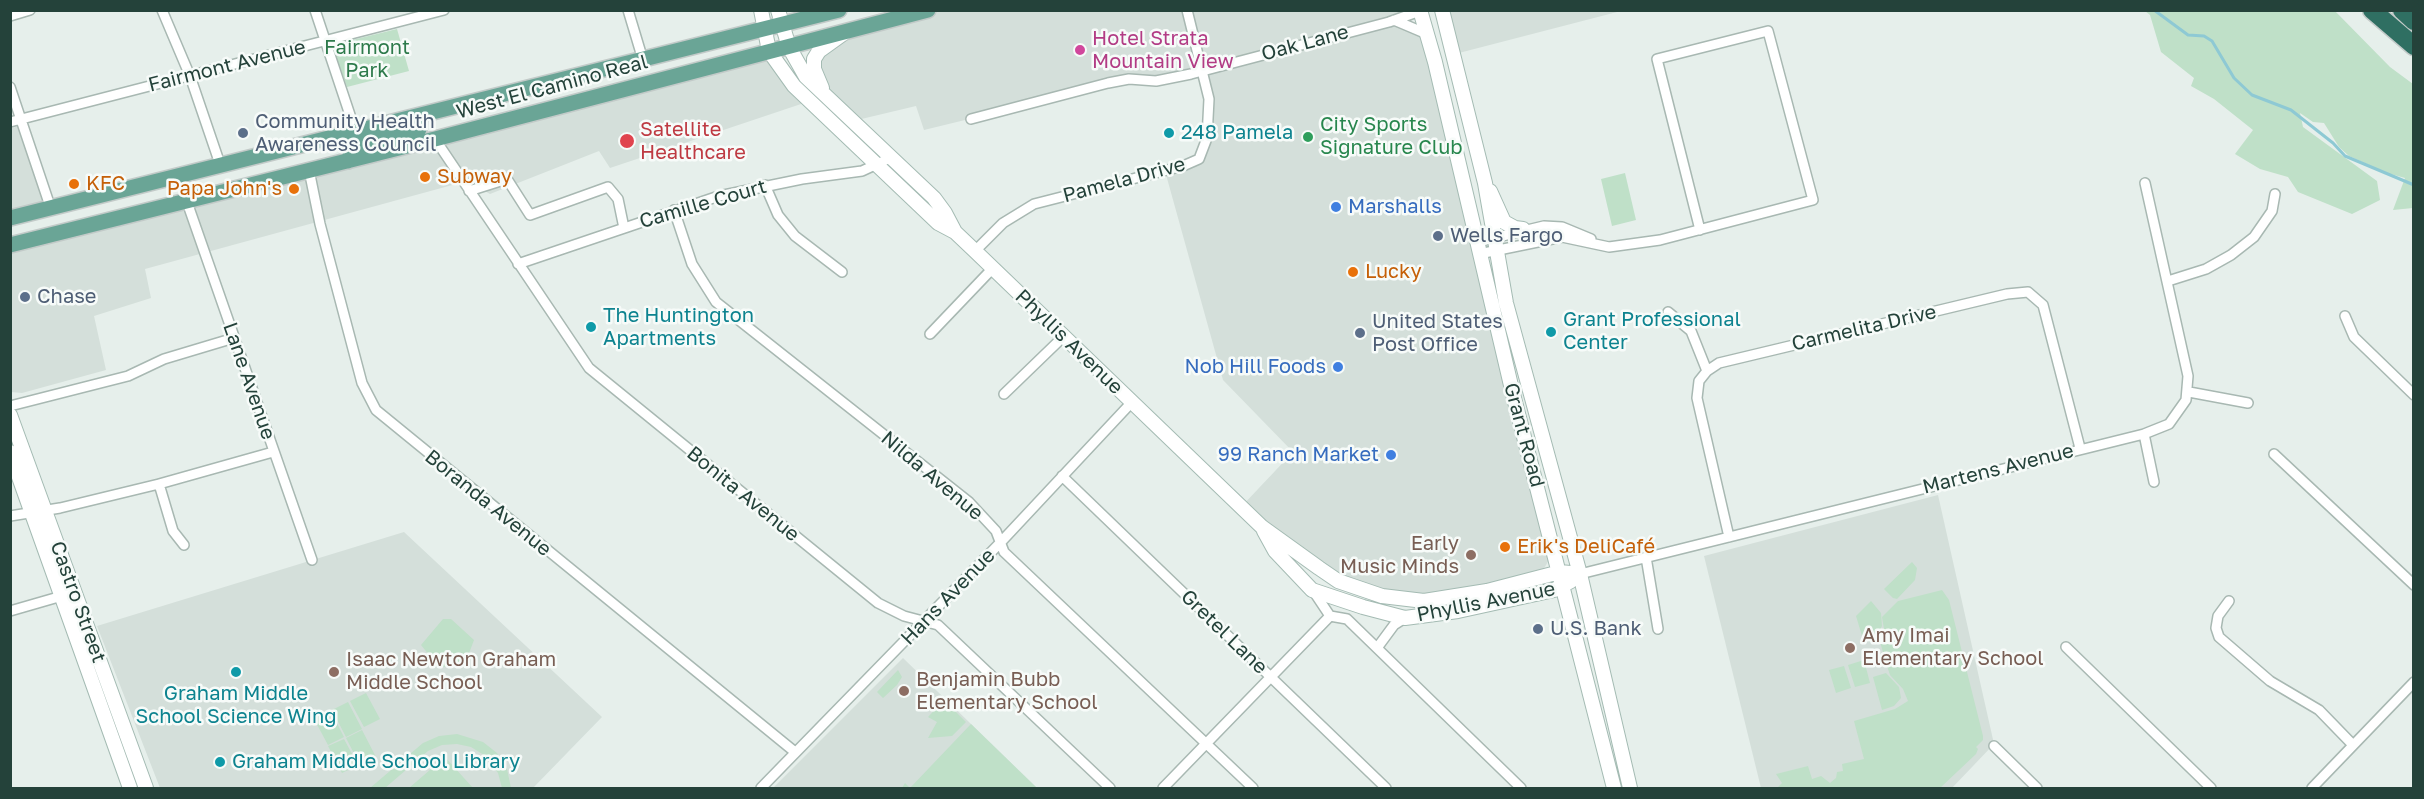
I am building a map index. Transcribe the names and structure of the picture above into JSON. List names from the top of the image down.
{
  "streets": {
    "main road": ["West El Camino Real"],
    "street": [
      "Oak Lane",
      "Fairmont Avenue",
      "Pamela Drive",
      "Camille Court",
      "Carmelita Drive",
      "Phyllis Avenue",
      "Lane Avenue",
      "Grant Road",
      "Martens Avenue",
      "Nilda Avenue",
      "Bonita Avenue",
      "Boranda Avenue",
      "Hans Avenue",
      "Castro Street",
      "Gretel Lane"
    ]
  },
  "crossings": [
    ["Oak Lane", "Pamela Drive"],
    ["West El Camino Real", "Phyllis Avenue"],
    ["West El Camino Real", "Lane Avenue"],
    ["West El Camino Real", "Bonita Avenue"],
    ["West El Camino Real", "Boranda Avenue"],
    ["Pamela Drive", "Phyllis Avenue"],
    ["Camille Court", "Phyllis Avenue"],
    ["Camille Court", "Nilda Avenue"],
    ["Camille Court", "Bonita Avenue"],
    ["Carmelita Drive", "Martens Avenue"],
    ["Phyllis Avenue", "Grant Road"],
    ["Phyllis Avenue", "Martens Avenue"],
    ["Phyllis Avenue", "Hans Avenue"],
    ["Grant Road", "Martens Avenue"],
    ["Nilda Avenue", "Hans Avenue"],
    ["Bonita Avenue", "Hans Avenue"],
    ["Boranda Avenue", "Hans Avenue"],
    ["Hans Avenue", "Gretel Lane"]
  ],
  "parks": ["Fairmont Park"],
  "places": [
    "Hotel Strata Mountain View",
    "Community Health Awareness Council",
    "248 Pamela",
    "City Sports Signature Club",
    "Satellite Healthcare",
    "Subway",
    "KFC",
    "Papa John's",
    "Marshalls",
    "Wells Fargo",
    "Lucky",
    "Chase",
    "The Huntington Apartments",
    "Grant Professional Center",
    "United States Post Office",
    "Nob Hill Foods",
    "99 Ranch Market",
    "Erik's DeliCafé",
    "Early Music Minds",
    "U.S. Bank",
    "Amy Imai Elementary School",
    "Graham Middle School Science Wing",
    "Isaac Newton Graham Middle School",
    "Benjamin Bubb Elementary School",
    "Graham Middle School Library"
  ]
}
